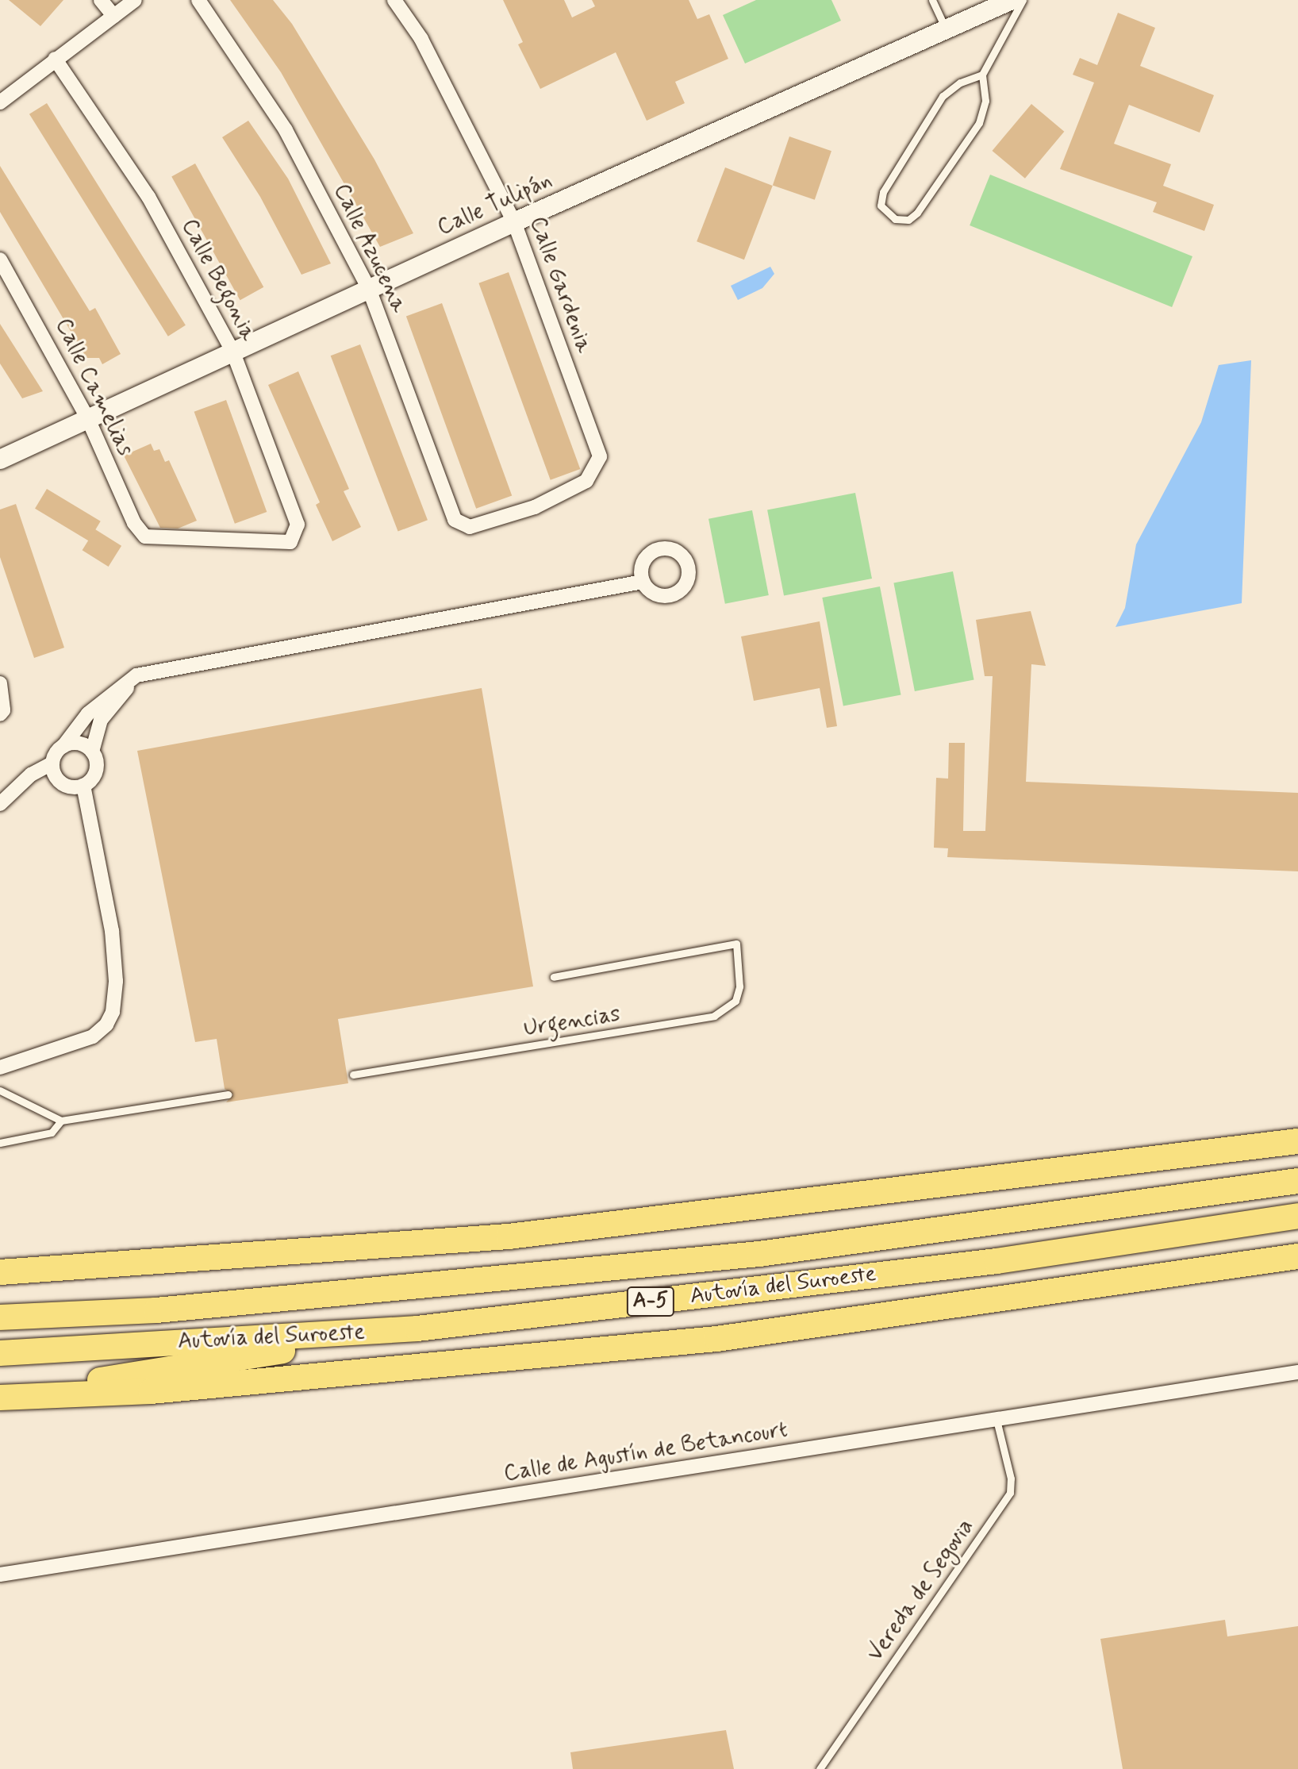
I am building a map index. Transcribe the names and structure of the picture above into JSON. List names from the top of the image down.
{
  "streets": {
    "highway": ["Autovía del Suroeste", "A-5"],
    "street": [
      "Calle Tulipán",
      "Calle Azucena",
      "Calle Begonia",
      "Calle Gardenia",
      "Calle Camelias",
      "Calle de Agustín de Betancourt"
    ],
    "lane": ["Urgencias", "Vereda de Segovia"]
  },
  "crossings": [
    ["Calle Tulipán", "Calle Azucena"],
    ["Calle Tulipán", "Calle Begonia"],
    ["Calle Tulipán", "Calle Gardenia"],
    ["Calle Tulipán", "Calle Camelias"],
    ["Calle Azucena", "Calle Gardenia"],
    ["Calle Begonia", "Calle Camelias"],
    ["Calle de Agustín de Betancourt", "Vereda de Segovia"]
  ]
}
